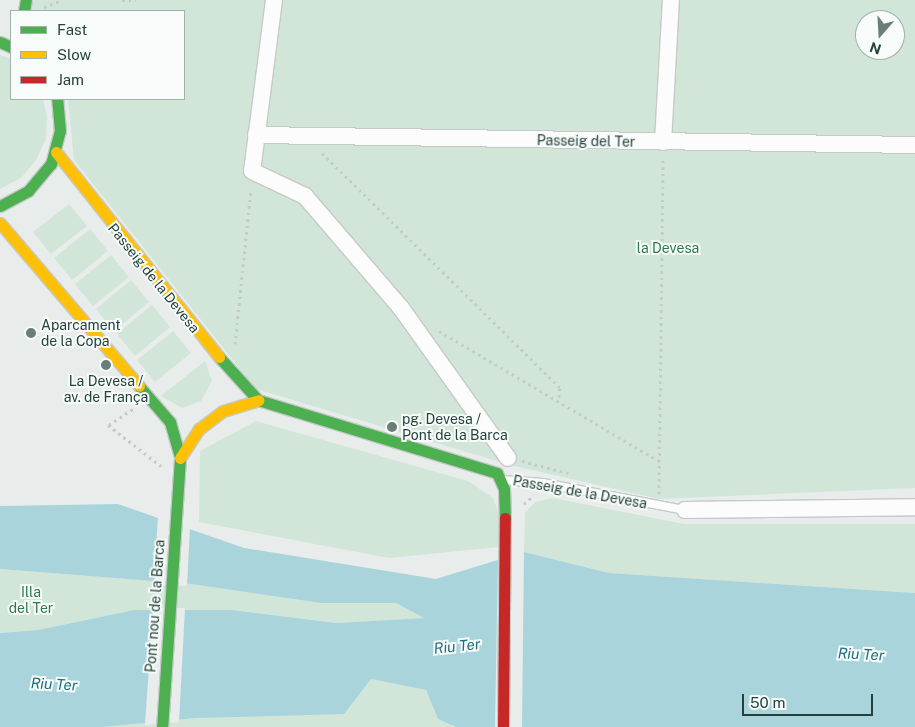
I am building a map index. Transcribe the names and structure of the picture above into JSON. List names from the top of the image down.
{
  "streets": {
    "main road": ["Passeig de la Devesa", "Pont nou de la Barca"],
    "street": ["Passeig del Ter"]
  },
  "water": ["Riu Ter"],
  "parks": ["la Devesa", "Illa del Ter"],
  "places": ["Aparcament de la Copa", "La Devesa / av. de França", "pg. Devesa / Pont de la Barca"],
  "legend": ["Fast", "Slow", "Jam"],
  "scale_bar": "50 m",
  "north": "bottom"
}
